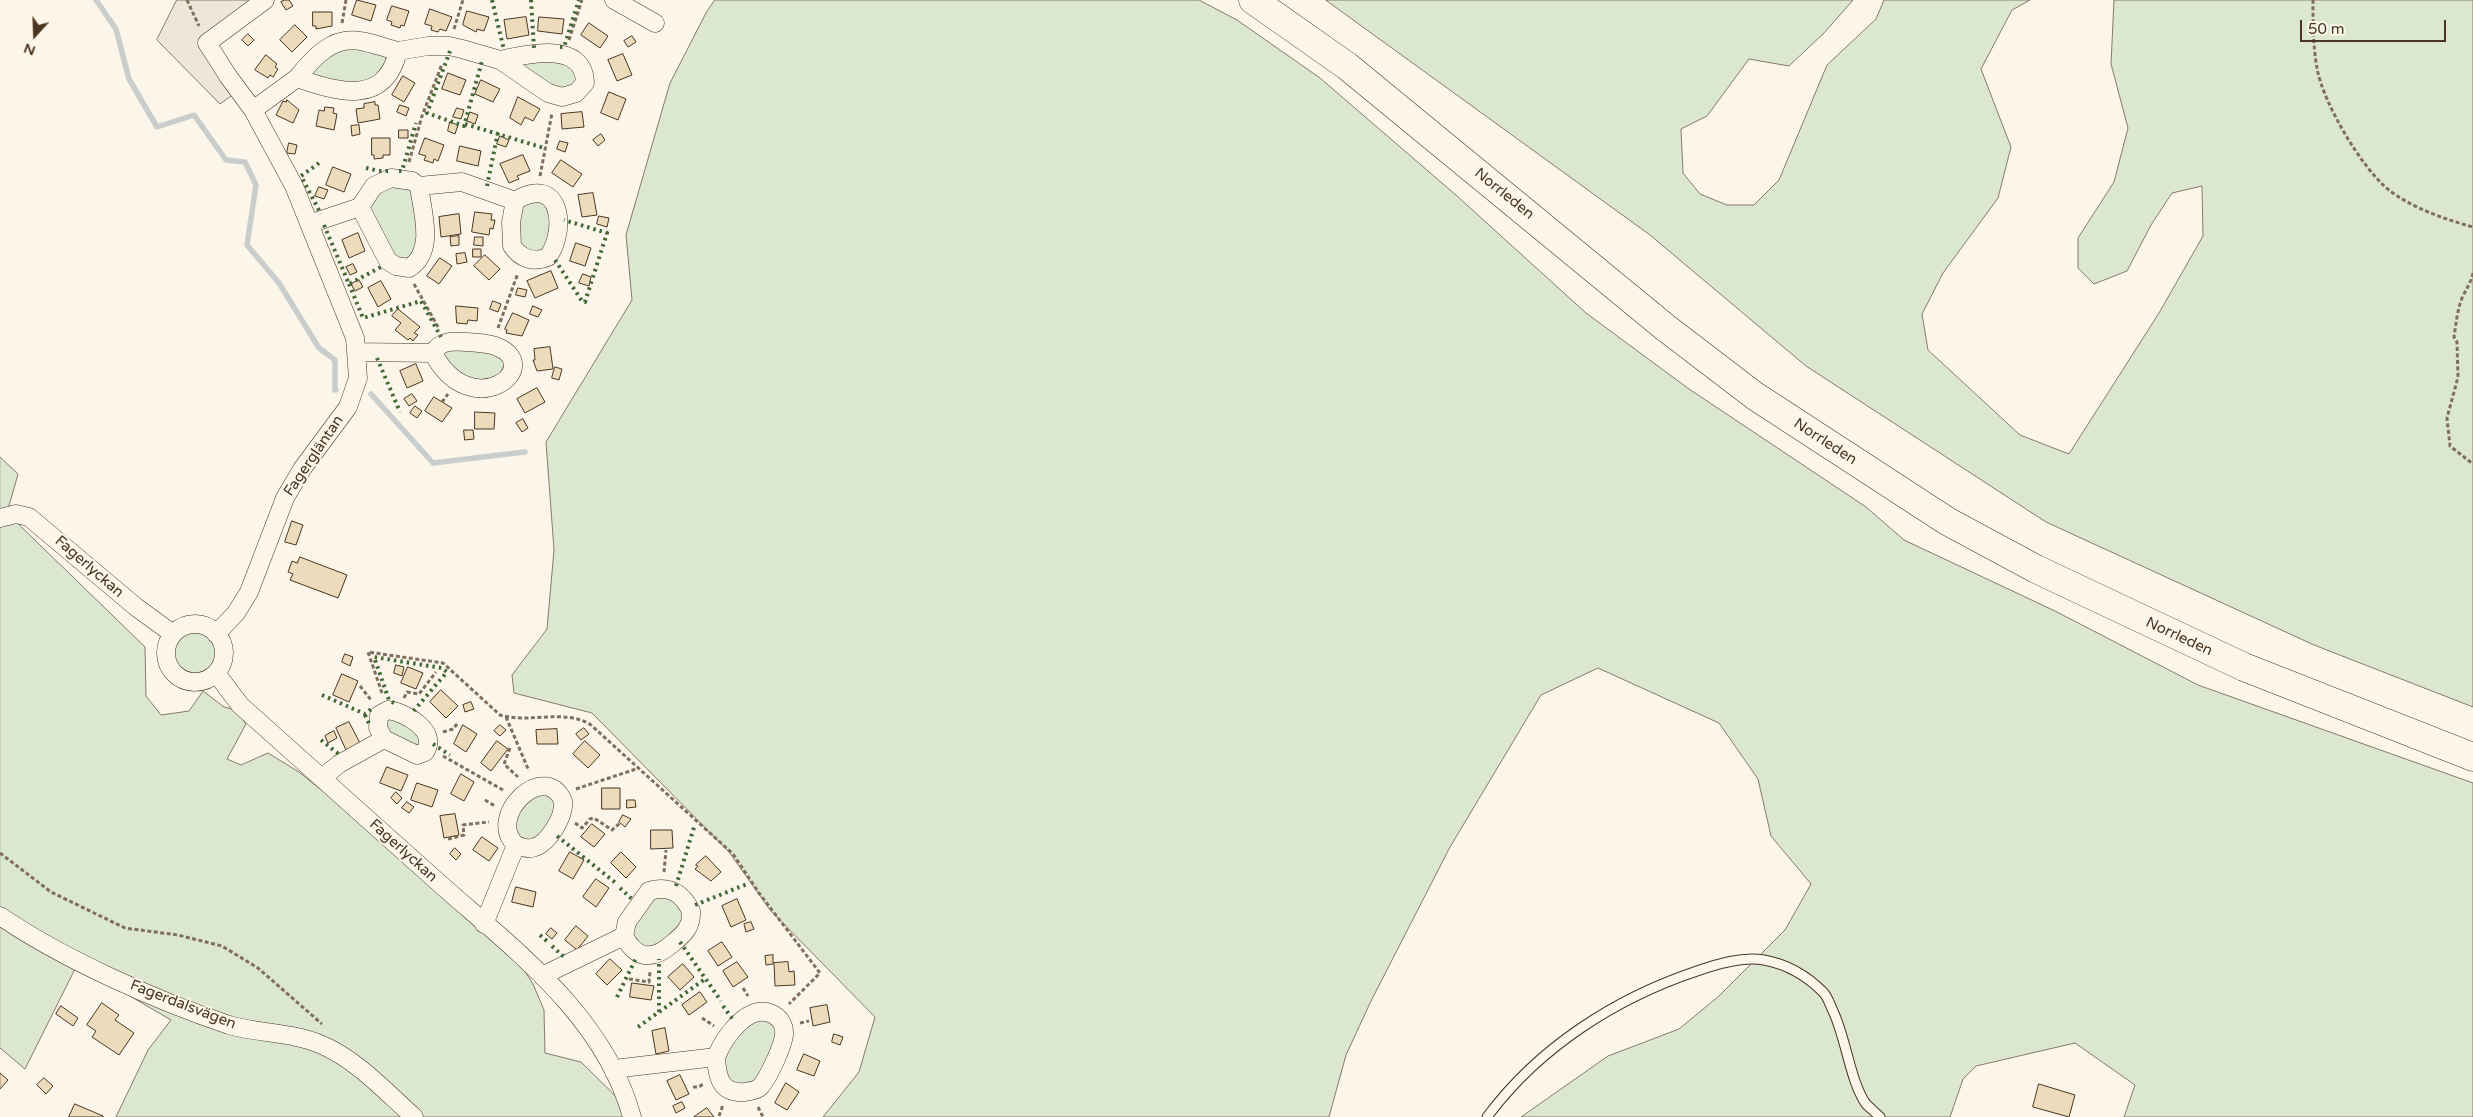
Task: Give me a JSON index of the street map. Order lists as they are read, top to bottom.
{
  "streets": {
    "highway": ["Norrleden"],
    "street": ["Fagergläntan", "Fagerlyckan", "Fagerdalsvägen"]
  },
  "crossings": [
    ["Fagergläntan", "Fagerlyckan"]
  ],
  "scale_bar": "50 m",
  "north": "bottom"
}
